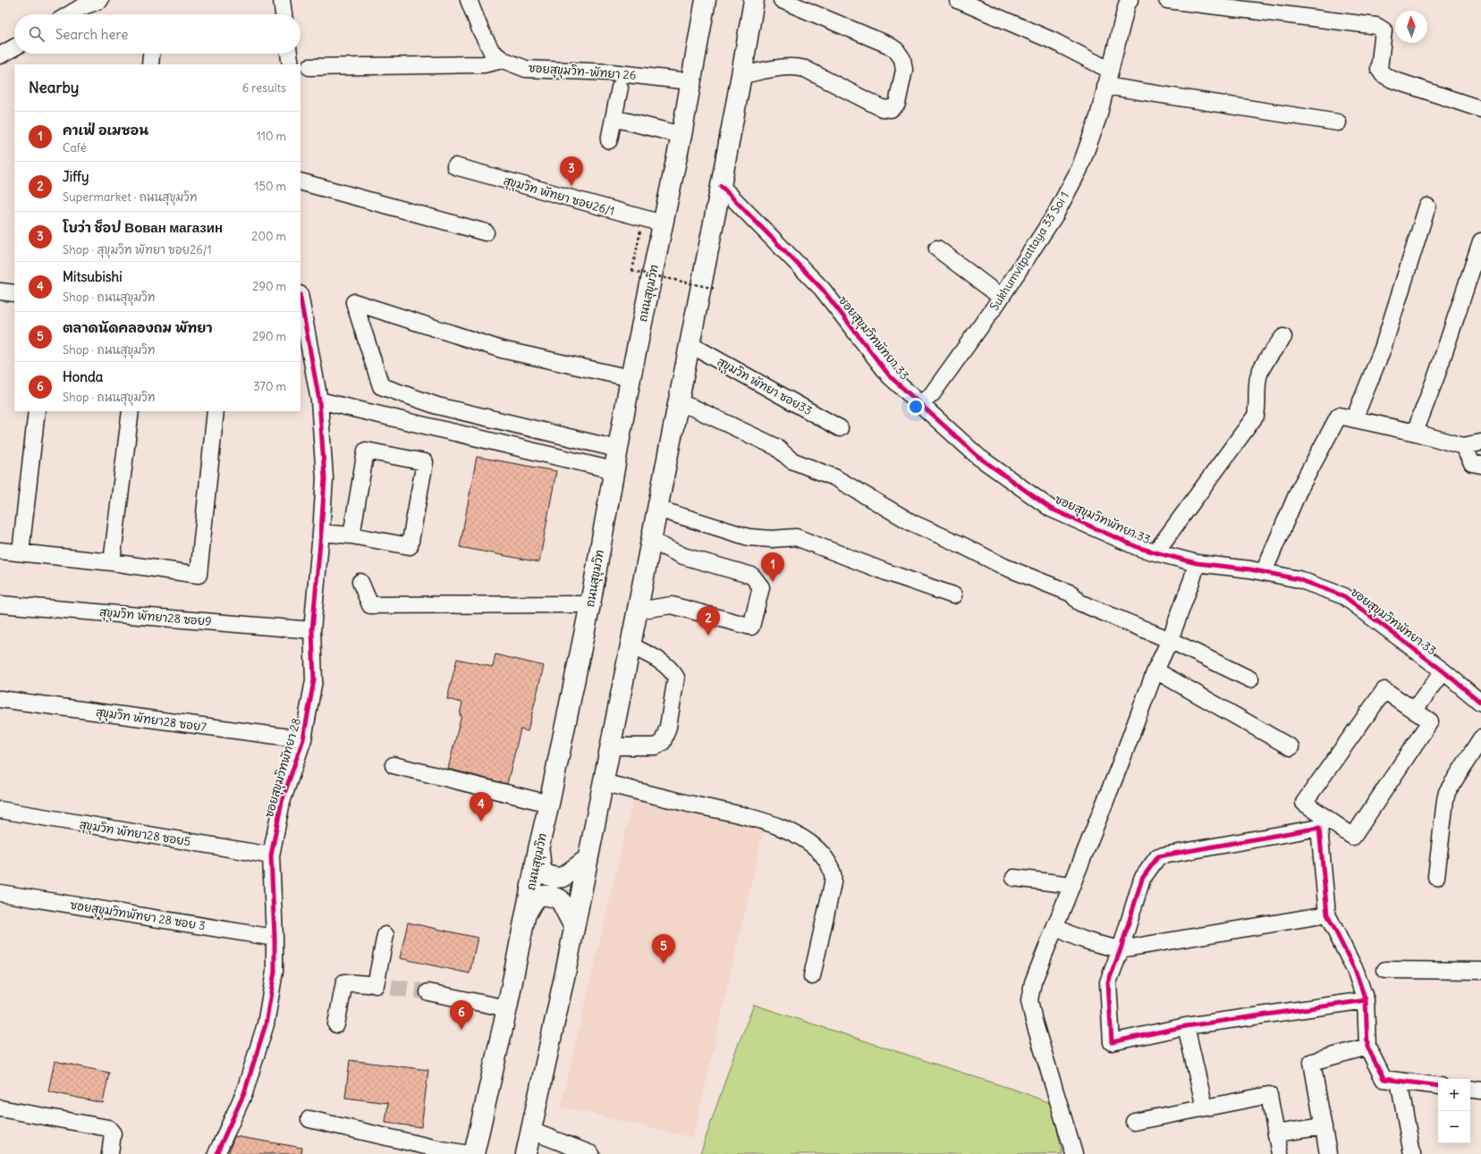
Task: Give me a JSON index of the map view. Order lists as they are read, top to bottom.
{
  "streets": {
    "highway": ["ถนนสุขุมวิท"],
    "street": [
      "ซอยสุขุมวิท-พัทยา 26",
      "สุขุมวิท พัทยา ซอย26/1",
      "Sukhumvitpattaya 33 Soi 1",
      "ซอยสุขุมวิทพัทยา 33",
      "สุขุมวิท พัทยา ซอย33",
      "สุขุมวิท พัทยา28 ซอย9",
      "สุขุมวิท พัทยา28 ซอย7",
      "ซอยสุขุมวิทพัทยา 28",
      "สุขุมวิท พัทยา28 ซอย5",
      "ซอยสุขุมวิทพัทยา 28 ซอย 3"
    ]
  },
  "crossings": [
    ["ซอยสุขุมวิท-พัทยา 26", "ถนนสุขุมวิท"],
    ["สุขุมวิท พัทยา ซอย26/1", "ถนนสุขุมวิท"],
    ["Sukhumvitpattaya 33 Soi 1", "ซอยสุขุมวิทพัทยา 33"],
    ["สุขุมวิท พัทยา28 ซอย9", "ซอยสุขุมวิทพัทยา 28"],
    ["สุขุมวิท พัทยา28 ซอย7", "ซอยสุขุมวิทพัทยา 28"],
    ["ซอยสุขุมวิทพัทยา 28", "สุขุมวิท พัทยา28 ซอย5"],
    ["ซอยสุขุมวิทพัทยา 28", "ซอยสุขุมวิทพัทยา 28 ซอย 3"]
  ],
  "north": "top",
  "page": {
    "search": "Search here",
    "heading": ["Nearby", "6 results"],
    "list": [
      {
        "mark": "1",
        "name": "คาเฟ่ อเมซอน",
        "note": "Café",
        "value": "110 m"
      },
      {
        "mark": "2",
        "name": "Jiffy",
        "note": "Supermarket · ถนนสุขุมวิท",
        "value": "150 m"
      },
      {
        "mark": "3",
        "name": "โบว่า ช็อป Вован магазин",
        "note": "Shop · สุขุมวิท พัทยา ซอย26/1",
        "value": "200 m"
      },
      {
        "mark": "4",
        "name": "Mitsubishi",
        "note": "Shop · ถนนสุขุมวิท",
        "value": "290 m"
      },
      {
        "mark": "5",
        "name": "ตลาดนัดคลองถม พัทยา",
        "note": "Shop · ถนนสุขุมวิท",
        "value": "290 m"
      },
      {
        "mark": "6",
        "name": "Honda",
        "note": "Shop · ถนนสุขุมวิท",
        "value": "370 m"
      }
    ],
    "pins": [
      "3",
      "1",
      "2",
      "4",
      "5",
      "6"
    ],
    "map_buttons": ["+", "−"]
  }
}
